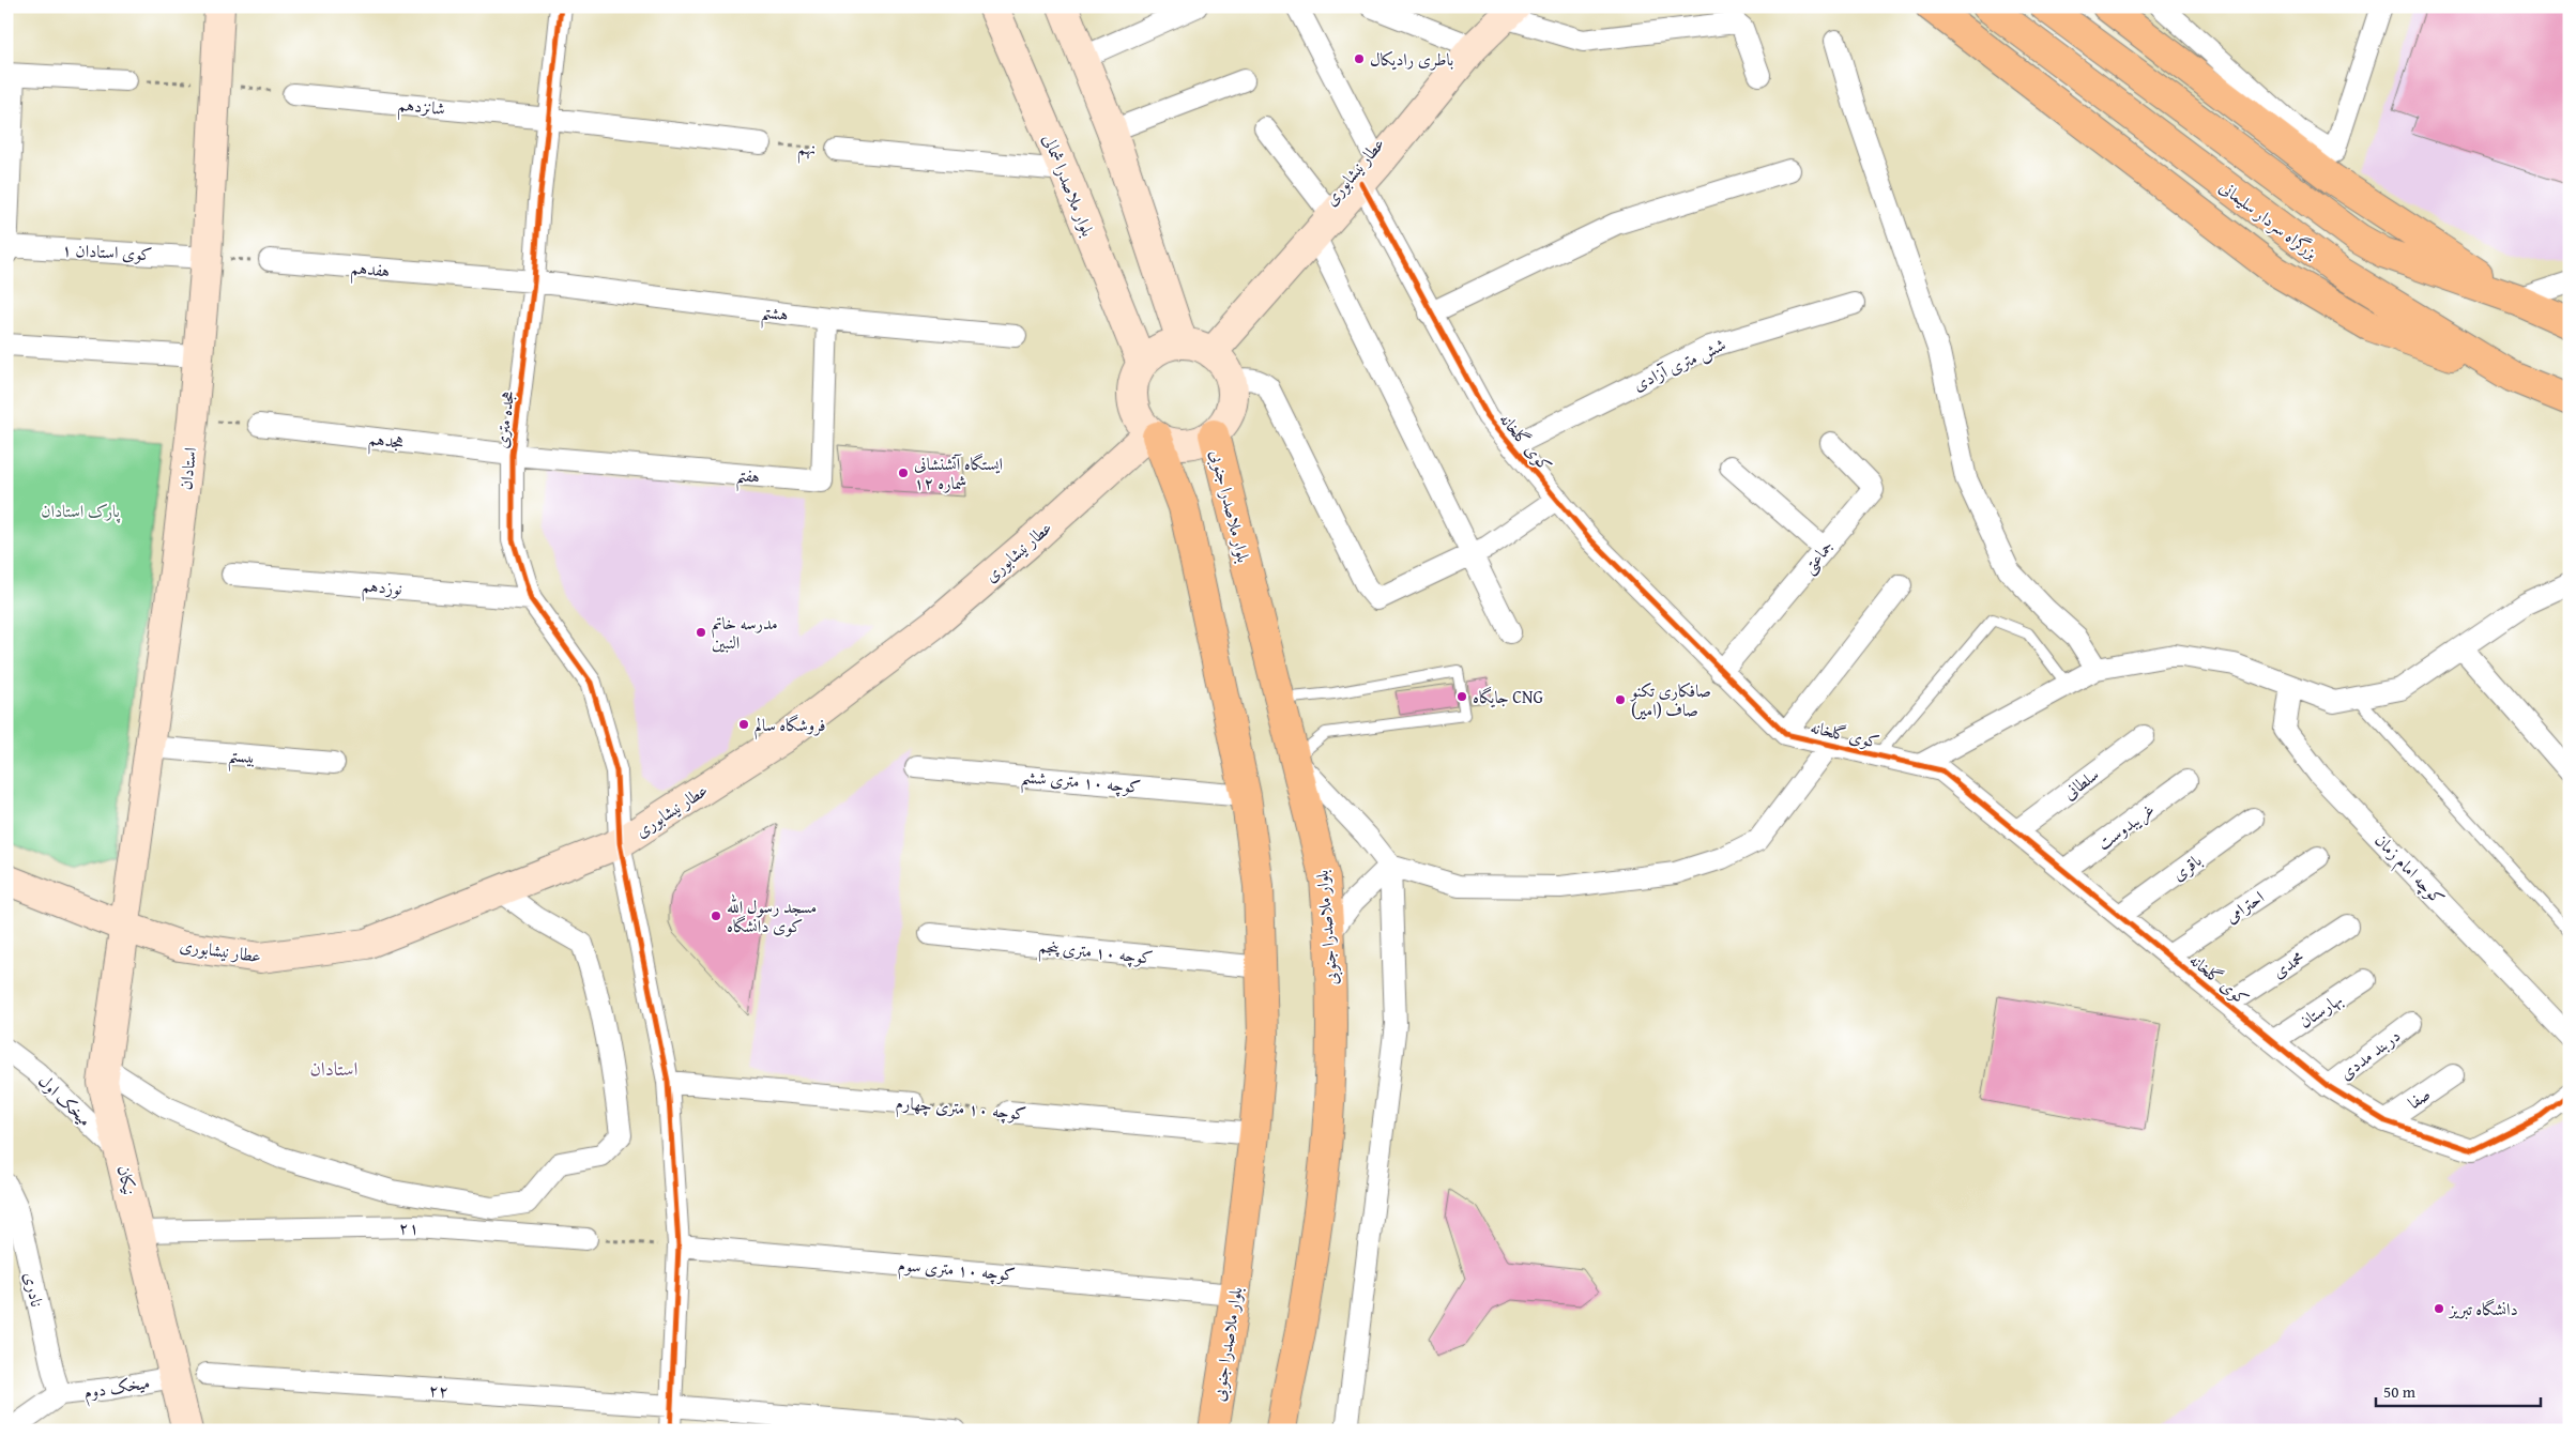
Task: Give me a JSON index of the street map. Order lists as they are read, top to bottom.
{
  "streets": {
    "main road": [
      "عطار نیشابوری",
      "بلوار ملاصدرا شمالی",
      "بزرگراه سردار سلیمانی",
      "استادان",
      "بلوار ملاصدرا جنوبی",
      "نیکان"
    ],
    "street": [
      "شانزدهم",
      "نهم",
      "کوی استادان ۱",
      "هفدهم",
      "هشتم",
      "شش متری آزادی",
      "هجده متری",
      "هجدهم",
      "کوی گلخانه",
      "هفتم",
      "جماعتی",
      "نوزدهم",
      "بیستم",
      "کوچه ۱۰ متری ششم",
      "سلطانی",
      "غریبدوست",
      "باقری",
      "کوچه امام زمان",
      "احترامی",
      "کوچه ۱۰ متری پنجم",
      "محمدی",
      "بهارستان",
      "دربند مددی",
      "صفا",
      "میخک اول",
      "کوچه ۱۰ متری چهارم",
      "۲۱",
      "کوچه ۱۰ متری سوم",
      "نادری",
      "میخک دوم",
      "۲۲"
    ]
  },
  "crossings": [
    ["شانزدهم", "هجده متری"],
    ["نهم", "بلوار ملاصدرا شمالی"],
    ["عطار نیشابوری", "بلوار ملاصدرا شمالی"],
    ["عطار نیشابوری", "هجده متری"],
    ["عطار نیشابوری", "کوی گلخانه"],
    ["عطار نیشابوری", "استادان"],
    ["عطار نیشابوری", "بلوار ملاصدرا جنوبی"],
    ["عطار نیشابوری", "نیکان"],
    ["بلوار ملاصدرا شمالی", "بلوار ملاصدرا جنوبی"],
    ["کوی استادان ۱", "استادان"],
    ["هفدهم", "هشتم"],
    ["هفدهم", "هجده متری"],
    ["هشتم", "هجده متری"],
    ["هشتم", "هفتم"],
    ["شش متری آزادی", "کوی گلخانه"],
    ["هجده متری", "هجدهم"],
    ["هجده متری", "هفتم"],
    ["هجده متری", "نوزدهم"],
    ["هجده متری", "کوچه ۱۰ متری چهارم"],
    ["هجده متری", "کوچه ۱۰ متری سوم"],
    ["هجده متری", "۲۲"],
    ["هجدهم", "هفتم"],
    ["کوی گلخانه", "جماعتی"],
    ["کوی گلخانه", "سلطانی"],
    ["کوی گلخانه", "غریبدوست"],
    ["کوی گلخانه", "باقری"],
    ["کوی گلخانه", "احترامی"],
    ["کوی گلخانه", "محمدی"],
    ["کوی گلخانه", "بهارستان"],
    ["کوی گلخانه", "دربند مددی"],
    ["کوی گلخانه", "صفا"],
    ["استادان", "بیستم"],
    ["استادان", "نیکان"],
    ["بلوار ملاصدرا جنوبی", "کوچه ۱۰ متری ششم"],
    ["بلوار ملاصدرا جنوبی", "کوچه ۱۰ متری پنجم"],
    ["بلوار ملاصدرا جنوبی", "کوچه ۱۰ متری چهارم"],
    ["بلوار ملاصدرا جنوبی", "کوچه ۱۰ متری سوم"],
    ["میخک اول", "نیکان"],
    ["نیکان", "۲۱"],
    ["نیکان", "میخک دوم"],
    ["نادری", "میخک دوم"]
  ],
  "districts": ["استادان"],
  "parks": ["پارک استادان"],
  "places": [
    "باطری رادیکال",
    "ایستگاه آتشنشانی شماره ۱۲",
    "مدرسه خاتم النبین",
    "جایگاه CNG",
    "صافکاری تکنو صاف (امیر)",
    "فروشگاه سالم",
    "مسجد رسول الله کوی دانشگاه",
    "دانشگاه تبریز"
  ],
  "scale_bar": "50 m"
}
